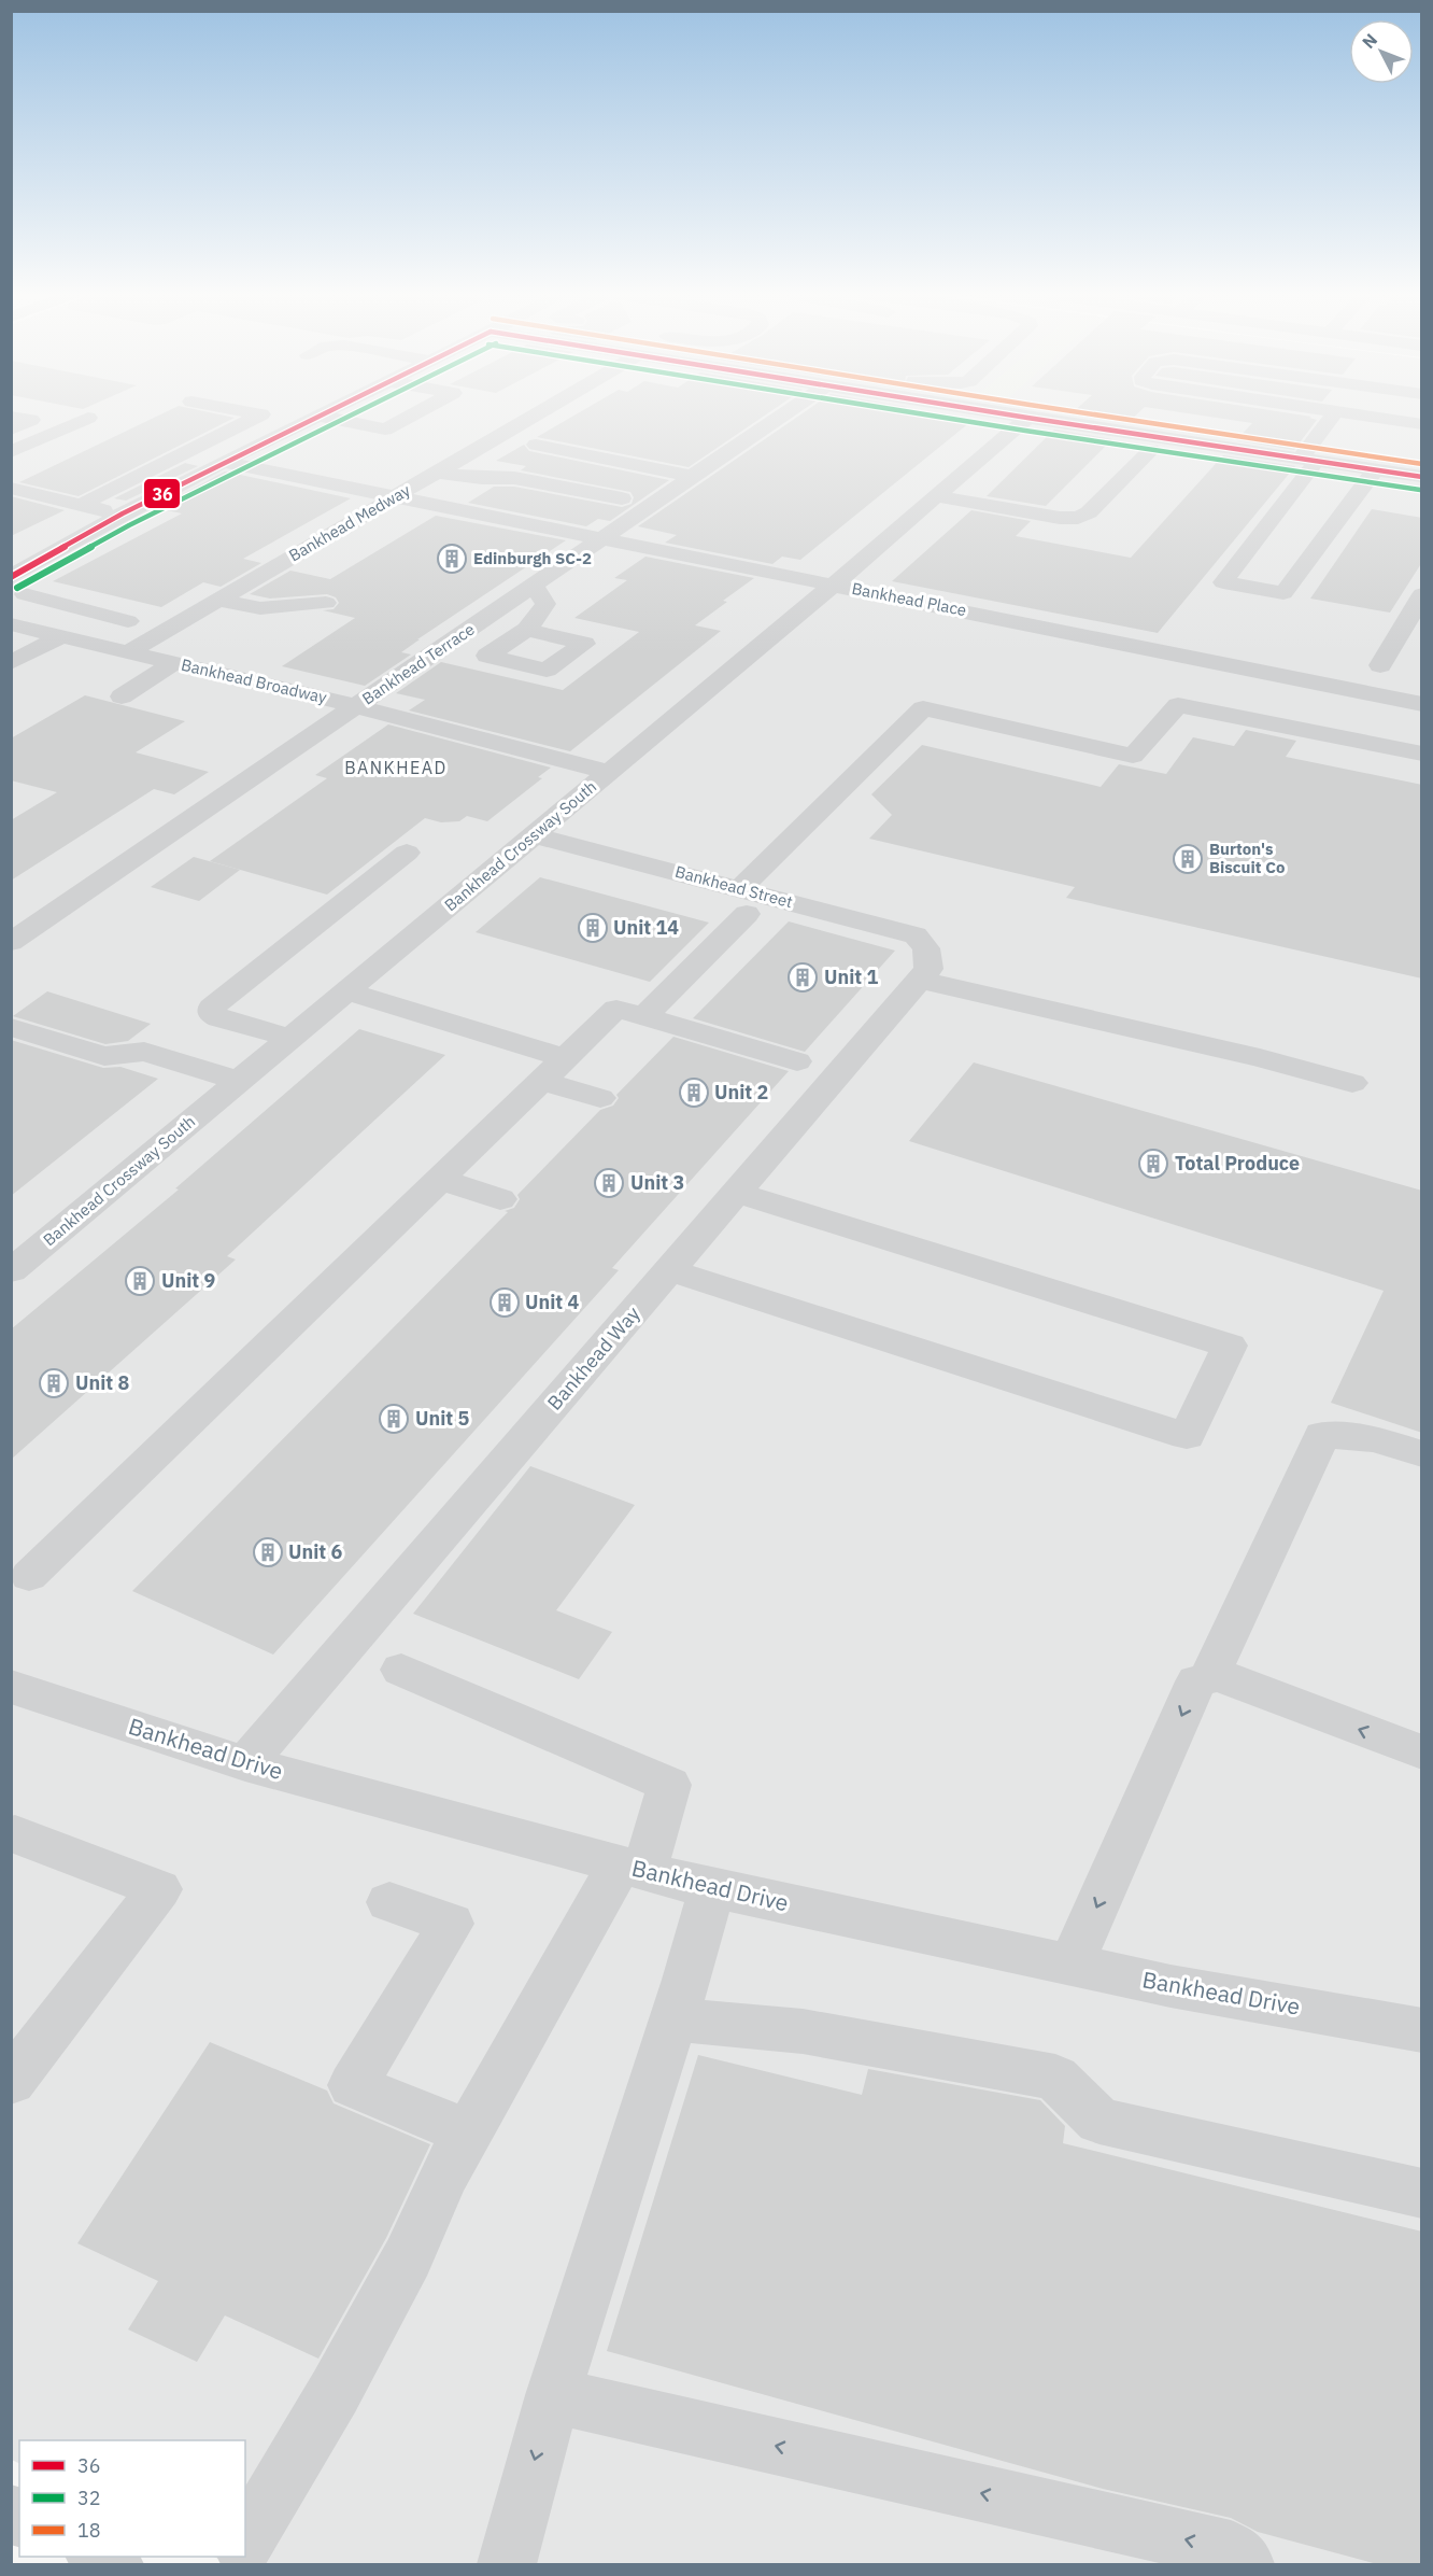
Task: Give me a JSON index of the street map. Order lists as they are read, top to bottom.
{
  "streets": {
    "street": [
      "Bankhead Medway",
      "Bankhead Place",
      "Bankhead Terrace",
      "Bankhead Broadway",
      "Bankhead Crossway South",
      "Bankhead Street",
      "Bankhead Way",
      "Bankhead Drive"
    ]
  },
  "crossings": [
    ["Bankhead Medway", "Bankhead Place"],
    ["Bankhead Medway", "Bankhead Broadway"],
    ["Bankhead Place", "Bankhead Terrace"],
    ["Bankhead Place", "Bankhead Crossway South"],
    ["Bankhead Terrace", "Bankhead Broadway"],
    ["Bankhead Broadway", "Bankhead Crossway South"],
    ["Bankhead Crossway South", "Bankhead Street"],
    ["Bankhead Street", "Bankhead Way"],
    ["Bankhead Way", "Bankhead Drive"]
  ],
  "districts": ["BANKHEAD"],
  "places": {
    "building": [
      "Edinburgh SC-2",
      "Burton's Biscuit Co",
      "Unit 14",
      "Unit 1",
      "Unit 2",
      "Total Produce",
      "Unit 3",
      "Unit 9",
      "Unit 4",
      "Unit 8",
      "Unit 5",
      "Unit 6"
    ]
  },
  "lines": ["transit line 36", "transit line 32", "transit line 18"],
  "legend": ["36", "32", "18"],
  "north": "top left"
}
